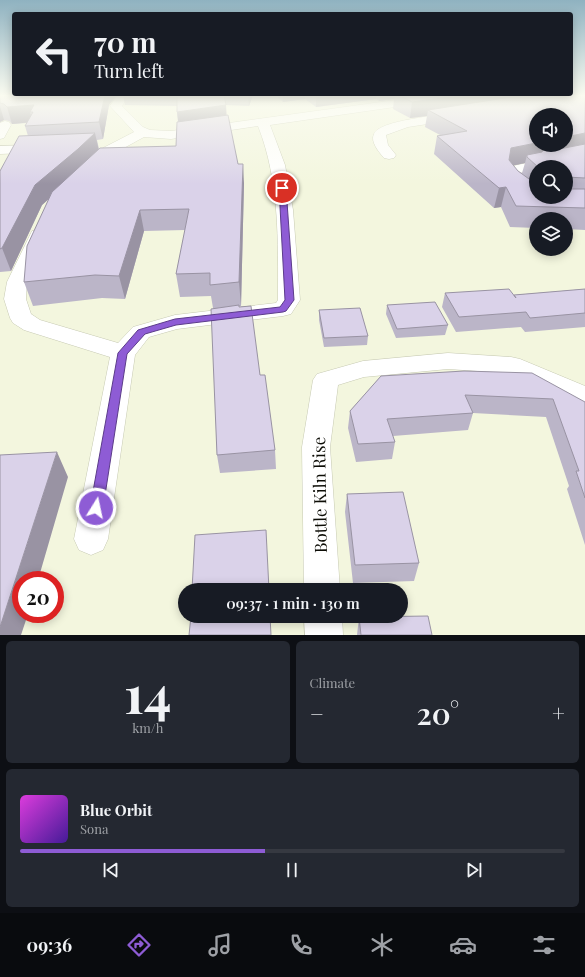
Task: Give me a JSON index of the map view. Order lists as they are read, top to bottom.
{
  "streets": {
    "street": ["Bottle Kiln Rise"]
  },
  "page": {
    "turn": ["70 m", "Turn left"],
    "limit": "20",
    "trip": "09:37 · 1 min · 130 m",
    "tile": [
      ["14", "km/h"],
      "Climate"
    ],
    "heat": ["−", "20°", "+"],
    "song": ["Blue Orbit", "Sona"],
    "tabs": "09:36"
  }
}
